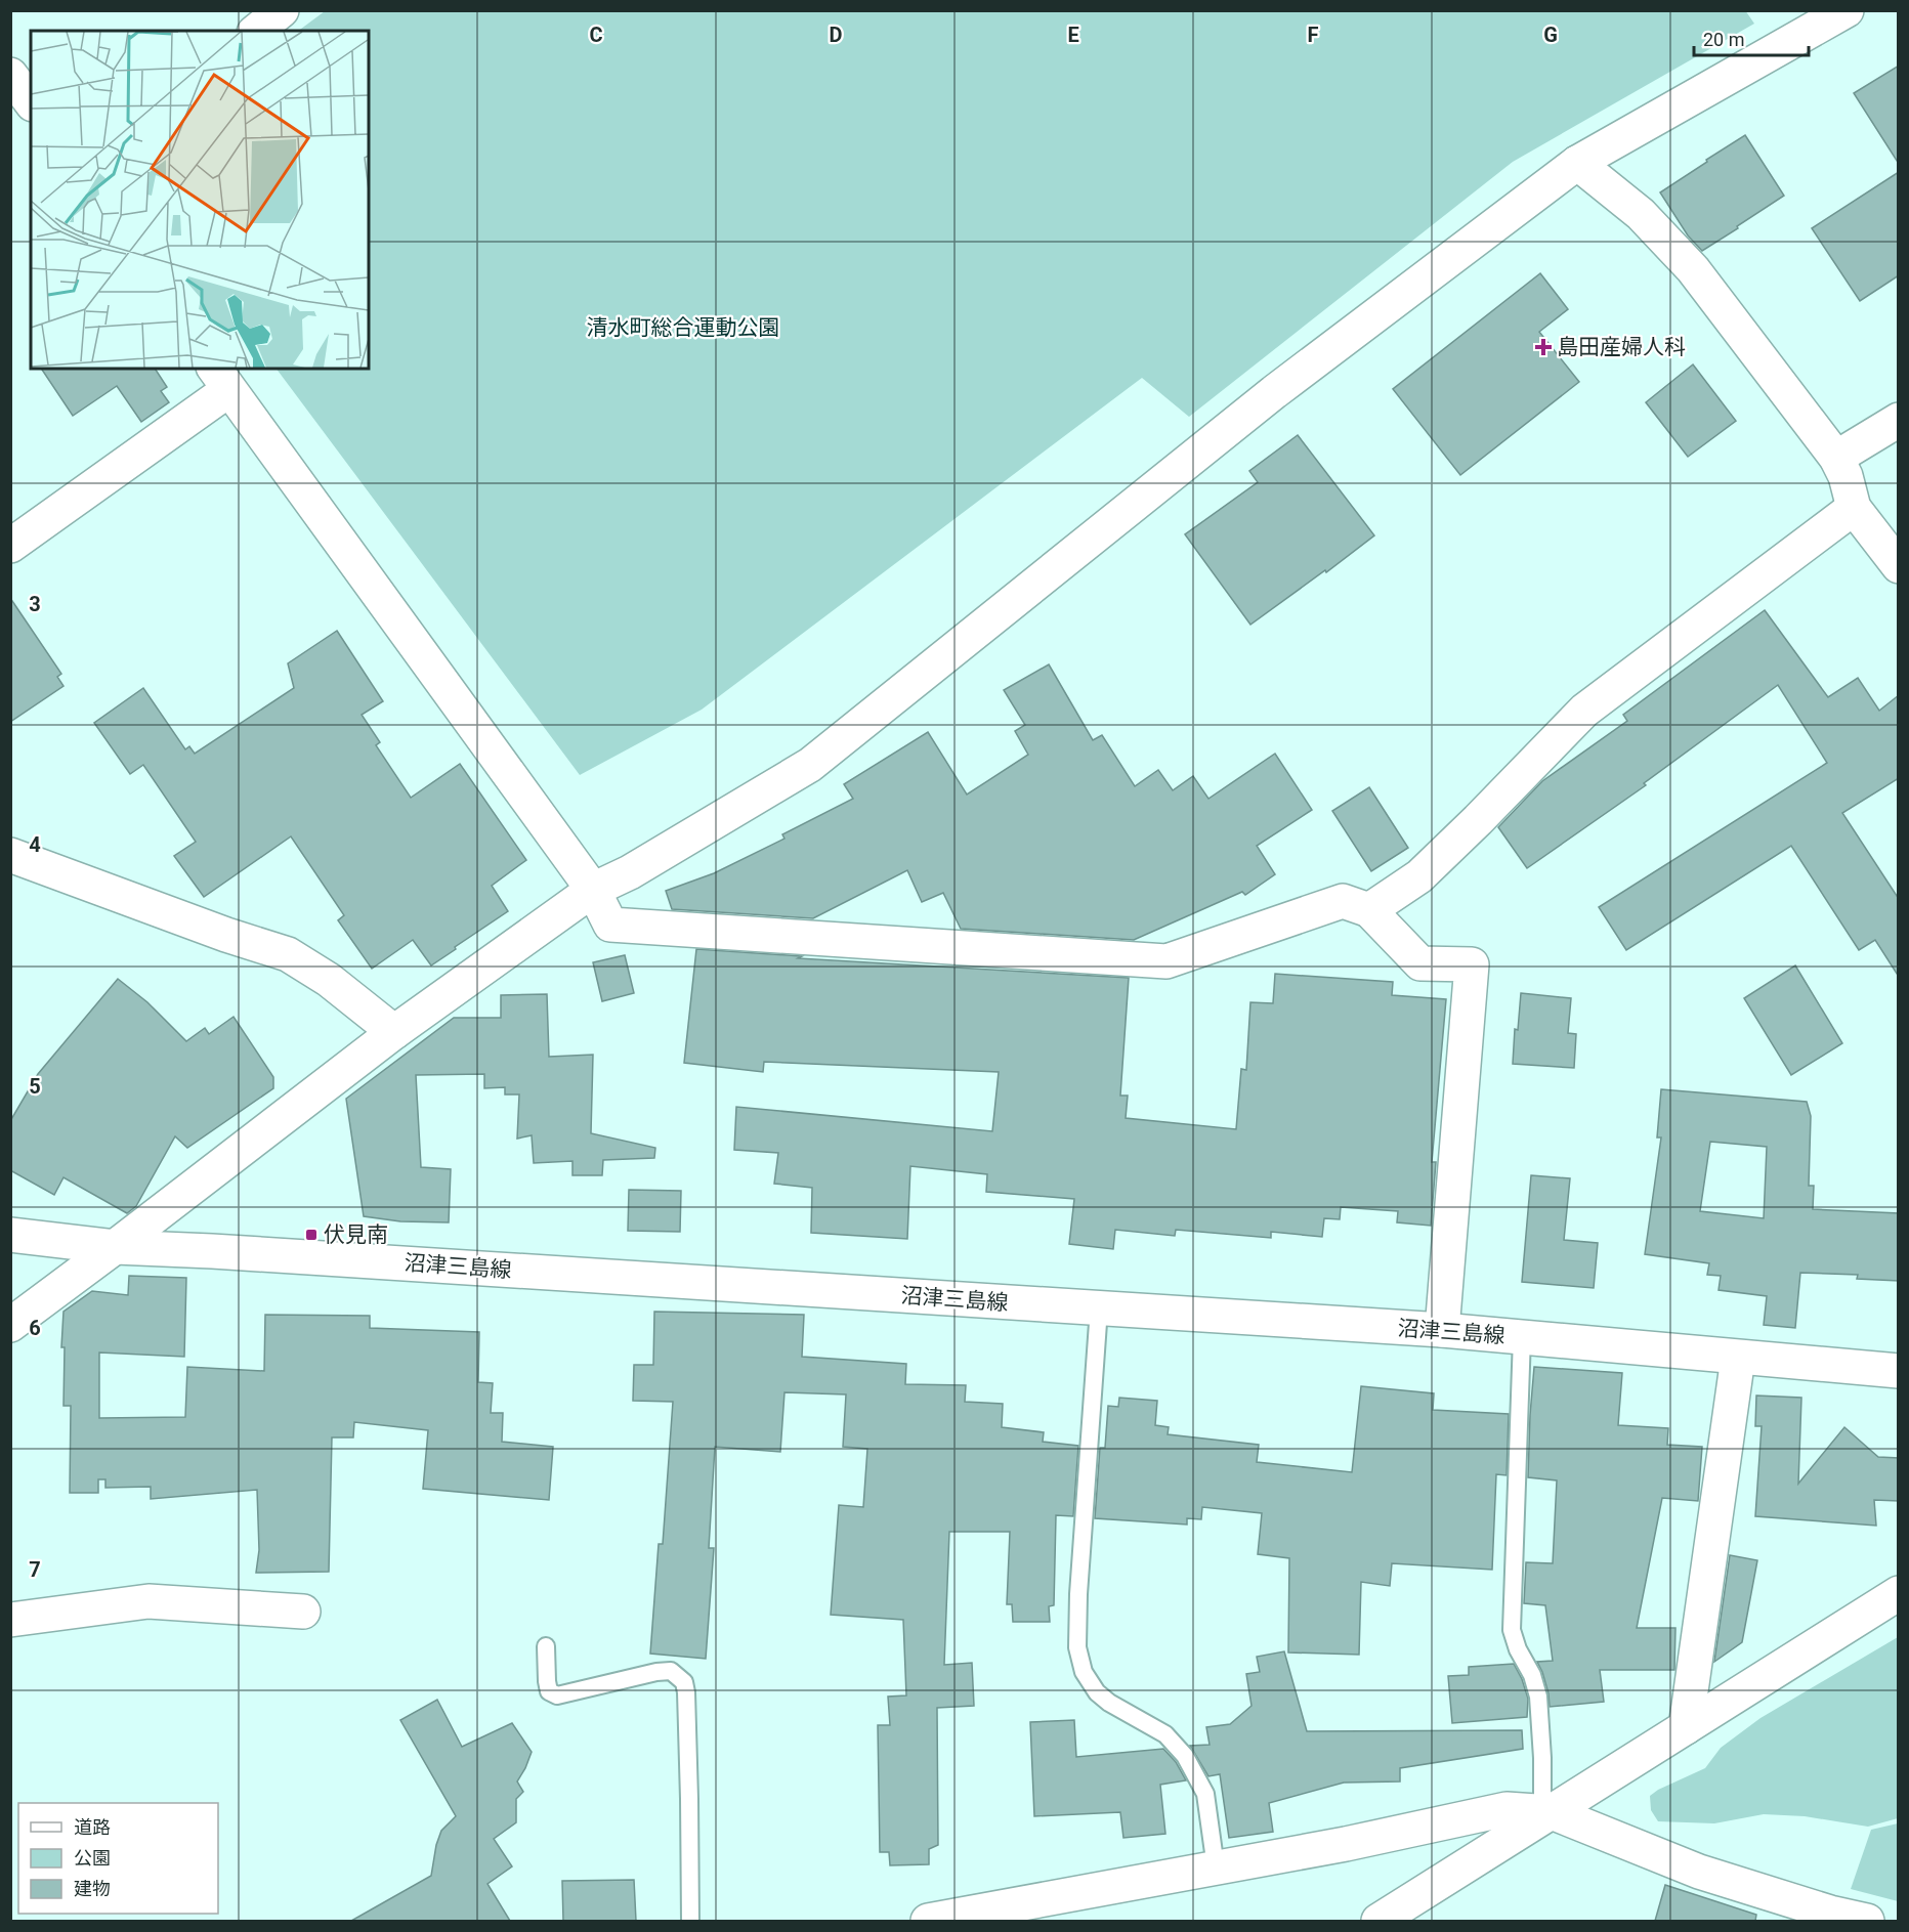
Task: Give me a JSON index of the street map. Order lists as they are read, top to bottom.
{
  "streets": {
    "street": ["沼津三島線"]
  },
  "parks": ["清水町総合運動公園"],
  "places": {
    "health": ["島田産婦人科"],
    "transit": ["伏見南"]
  },
  "legend": ["道路", "公園", "建物"],
  "scale_bar": "20 m",
  "grid": {
    "columns": [
      "C",
      "D",
      "E",
      "F",
      "G"
    ],
    "rows": [
      "3",
      "4",
      "5",
      "6",
      "7"
    ]
  }
}
